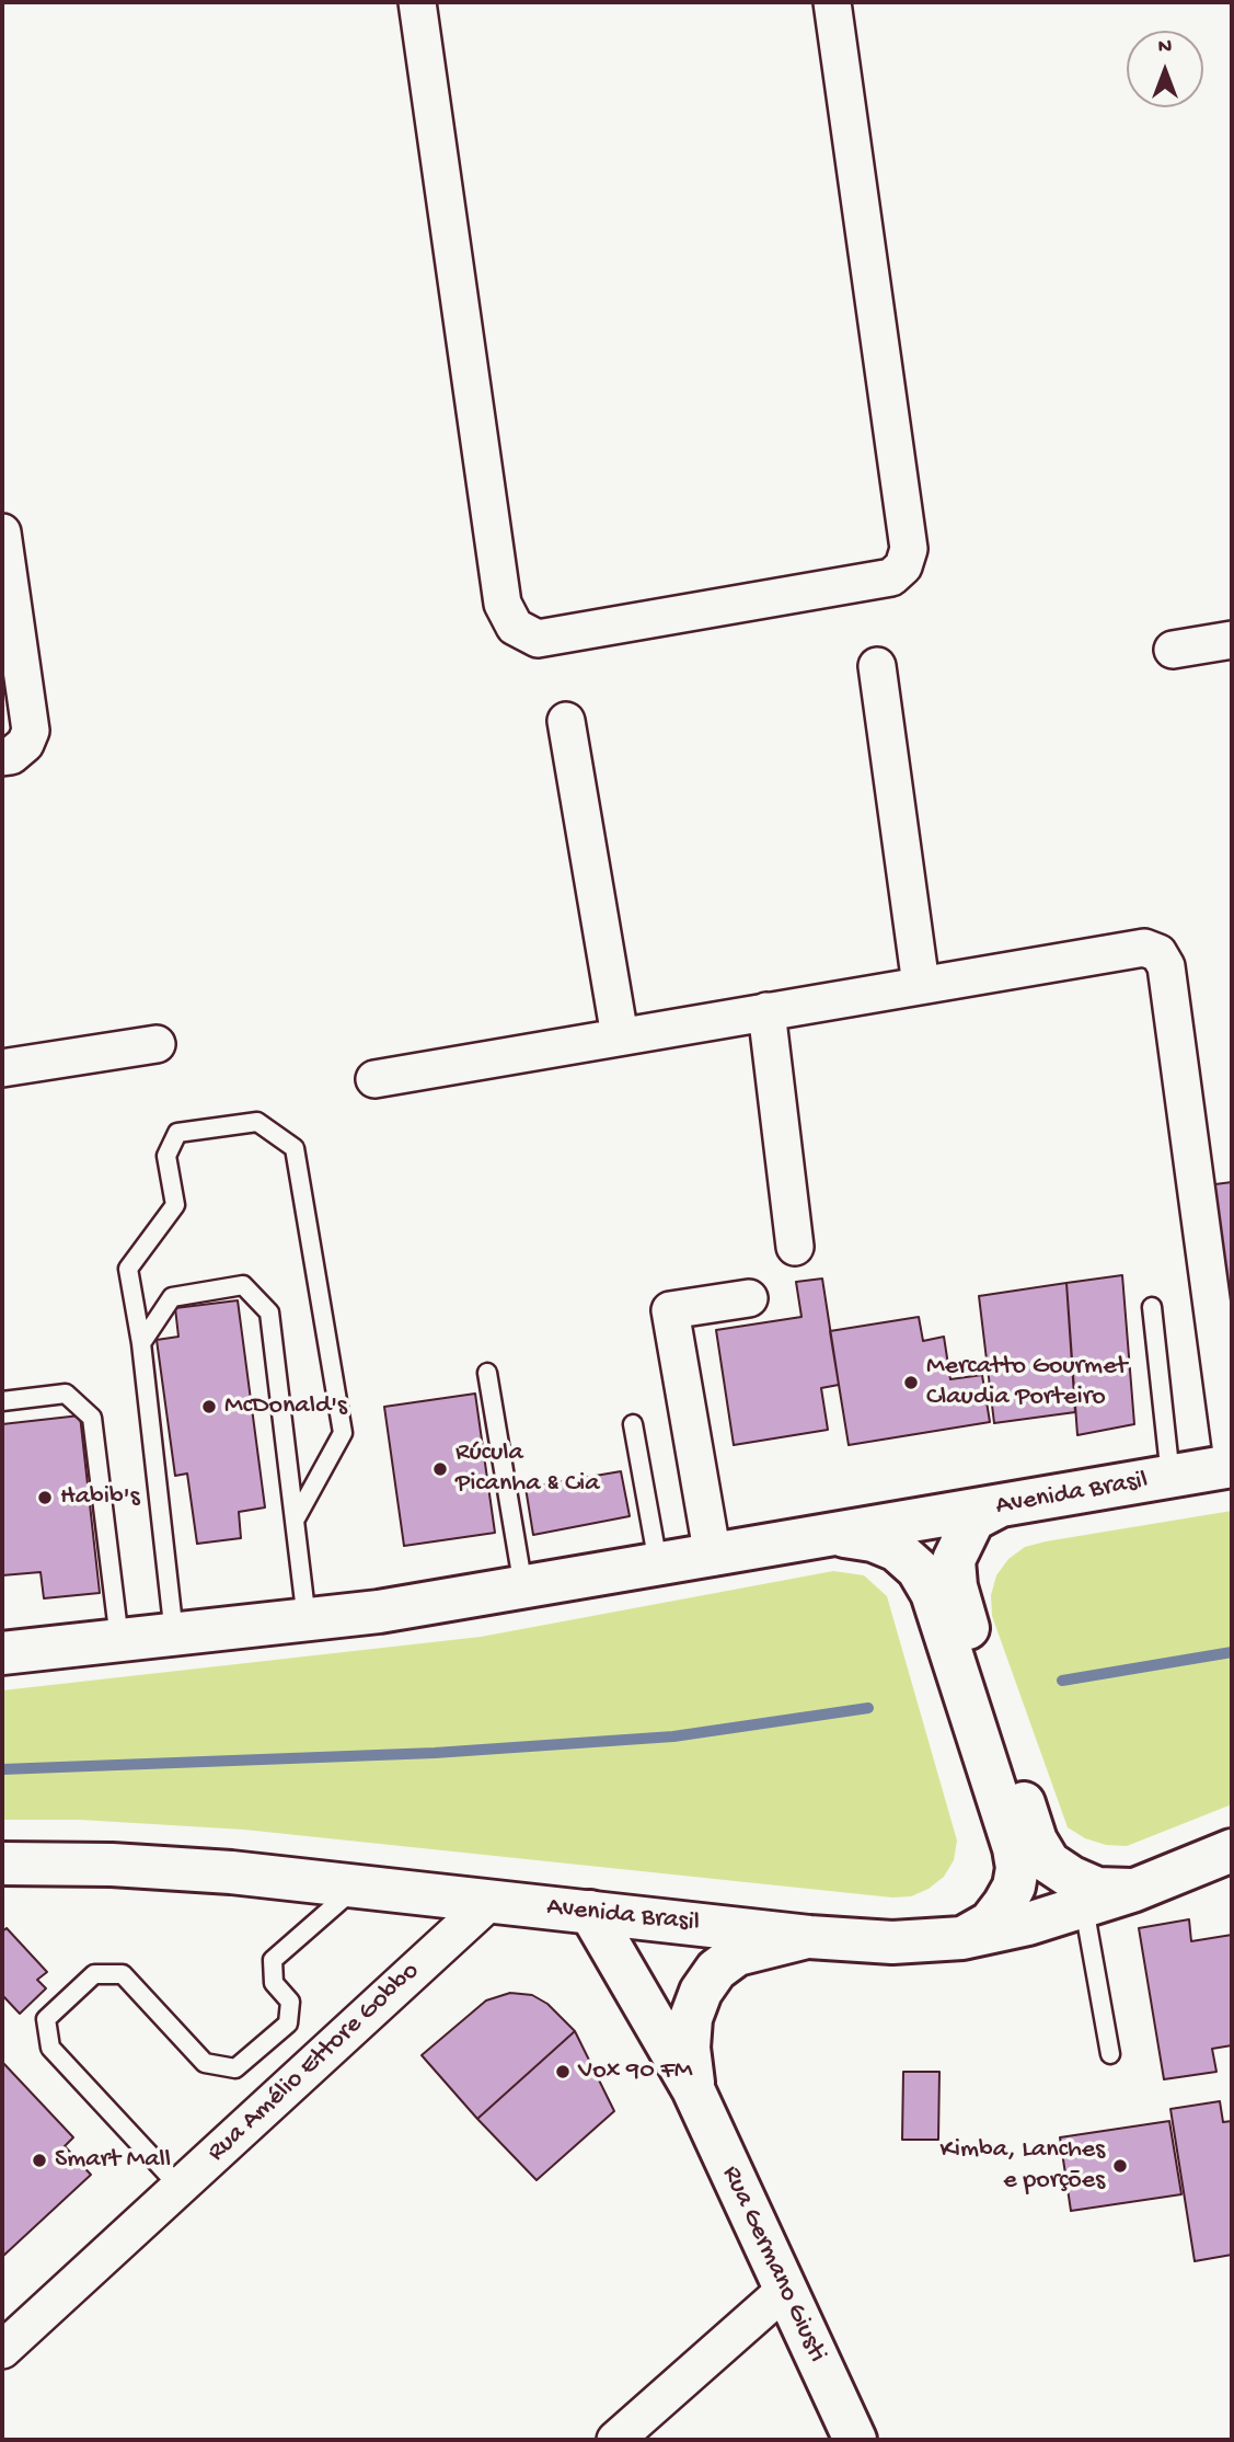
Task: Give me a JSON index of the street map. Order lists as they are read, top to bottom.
{
  "streets": {
    "main road": ["Avenida Brasil", "Rua Germano Giusti"],
    "street": ["Rua Amélio Ettore Gobbo"]
  },
  "crossings": [
    ["Avenida Brasil", "Rua Amélio Ettore Gobbo"],
    ["Avenida Brasil", "Rua Germano Giusti"]
  ],
  "places": [
    "Mercatto Gourmet Claudia Porteiro",
    "McDonald's",
    "Rúcula Picanha & Cia",
    "Habib's",
    "Vox 90 FM",
    "Smart Mall",
    "Kimba, Lanches e porções"
  ],
  "north": "top"
}
